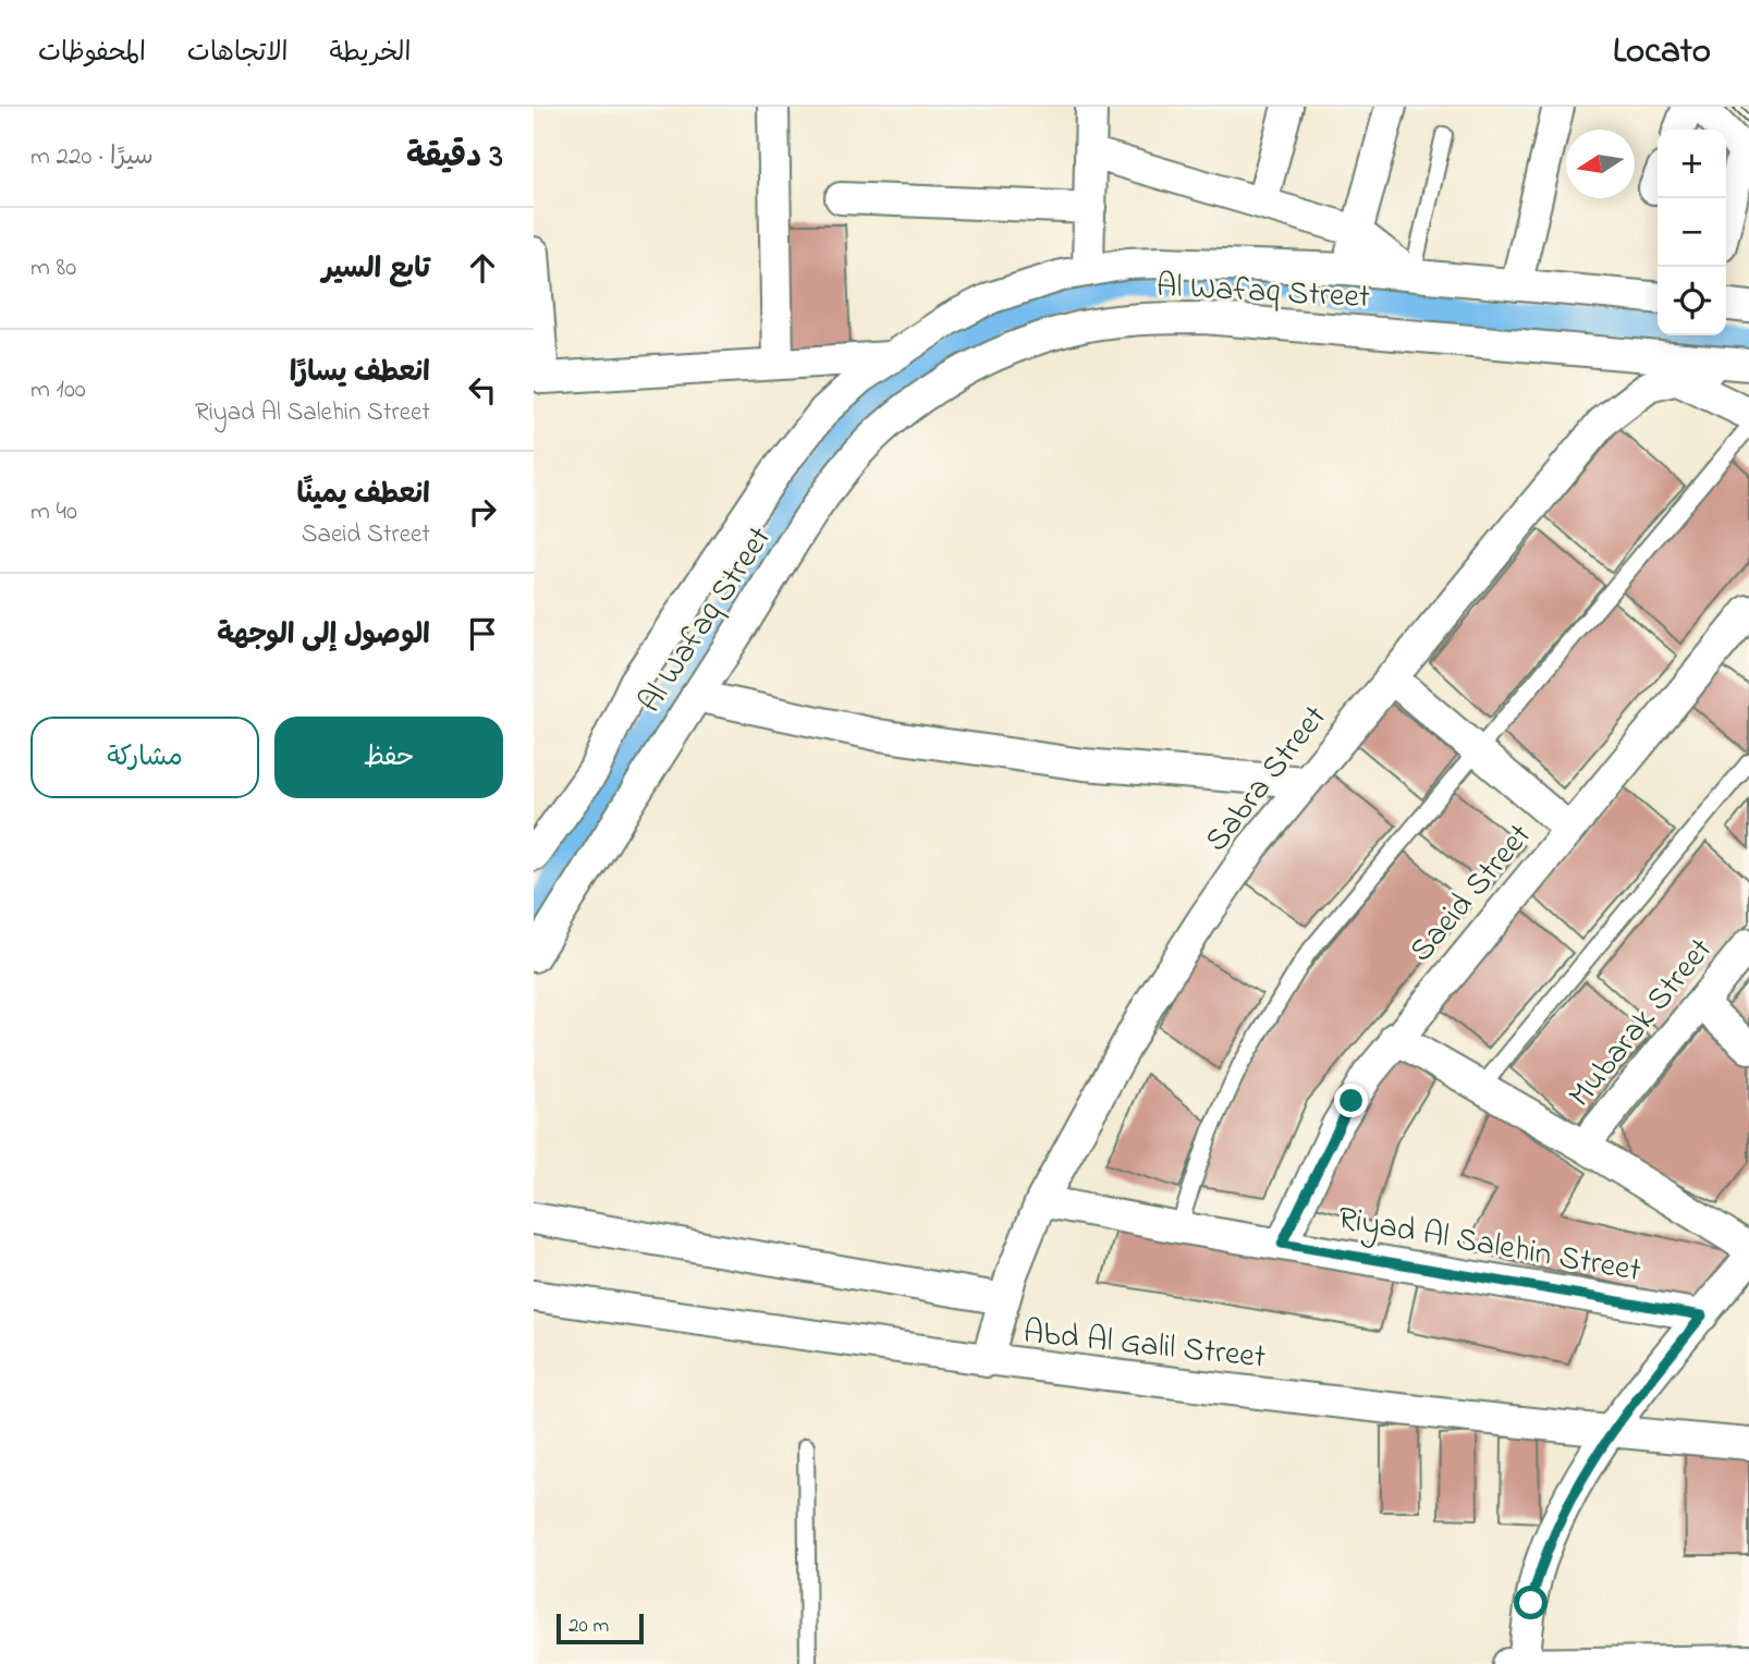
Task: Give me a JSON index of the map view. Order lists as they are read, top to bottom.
{
  "streets": {
    "street": [
      "Al Wafaq Street",
      "Sabra Street",
      "Saeid Street",
      "Mubarak Street",
      "Riyad Al Salehin Street",
      "Abd Al Galil Street"
    ]
  },
  "crossings": [
    ["Al Wafaq Street", "Sabra Street"],
    ["Sabra Street", "Riyad Al Salehin Street"],
    ["Sabra Street", "Abd Al Galil Street"],
    ["Saeid Street", "Riyad Al Salehin Street"]
  ],
  "scale_bar": "20 m",
  "north": "left",
  "page": {
    "header": "Locato",
    "nav": ["الخريطة", "الاتجاهات", "المحفوظات"],
    "heading": ["3 دقيقة", "سيرًا · 220 m"],
    "map_buttons": ["+", "−"],
    "list": [
      ["تابع السير", "80 m"],
      ["انعطف يسارًا", "Riyad Al Salehin Street", "100 m"],
      ["انعطف يمينًا", "Saeid Street", "40 m"],
      "الوصول إلى الوجهة"
    ],
    "buttons": ["حفظ", "مشاركة"],
    "scale": "20 m"
  }
}
